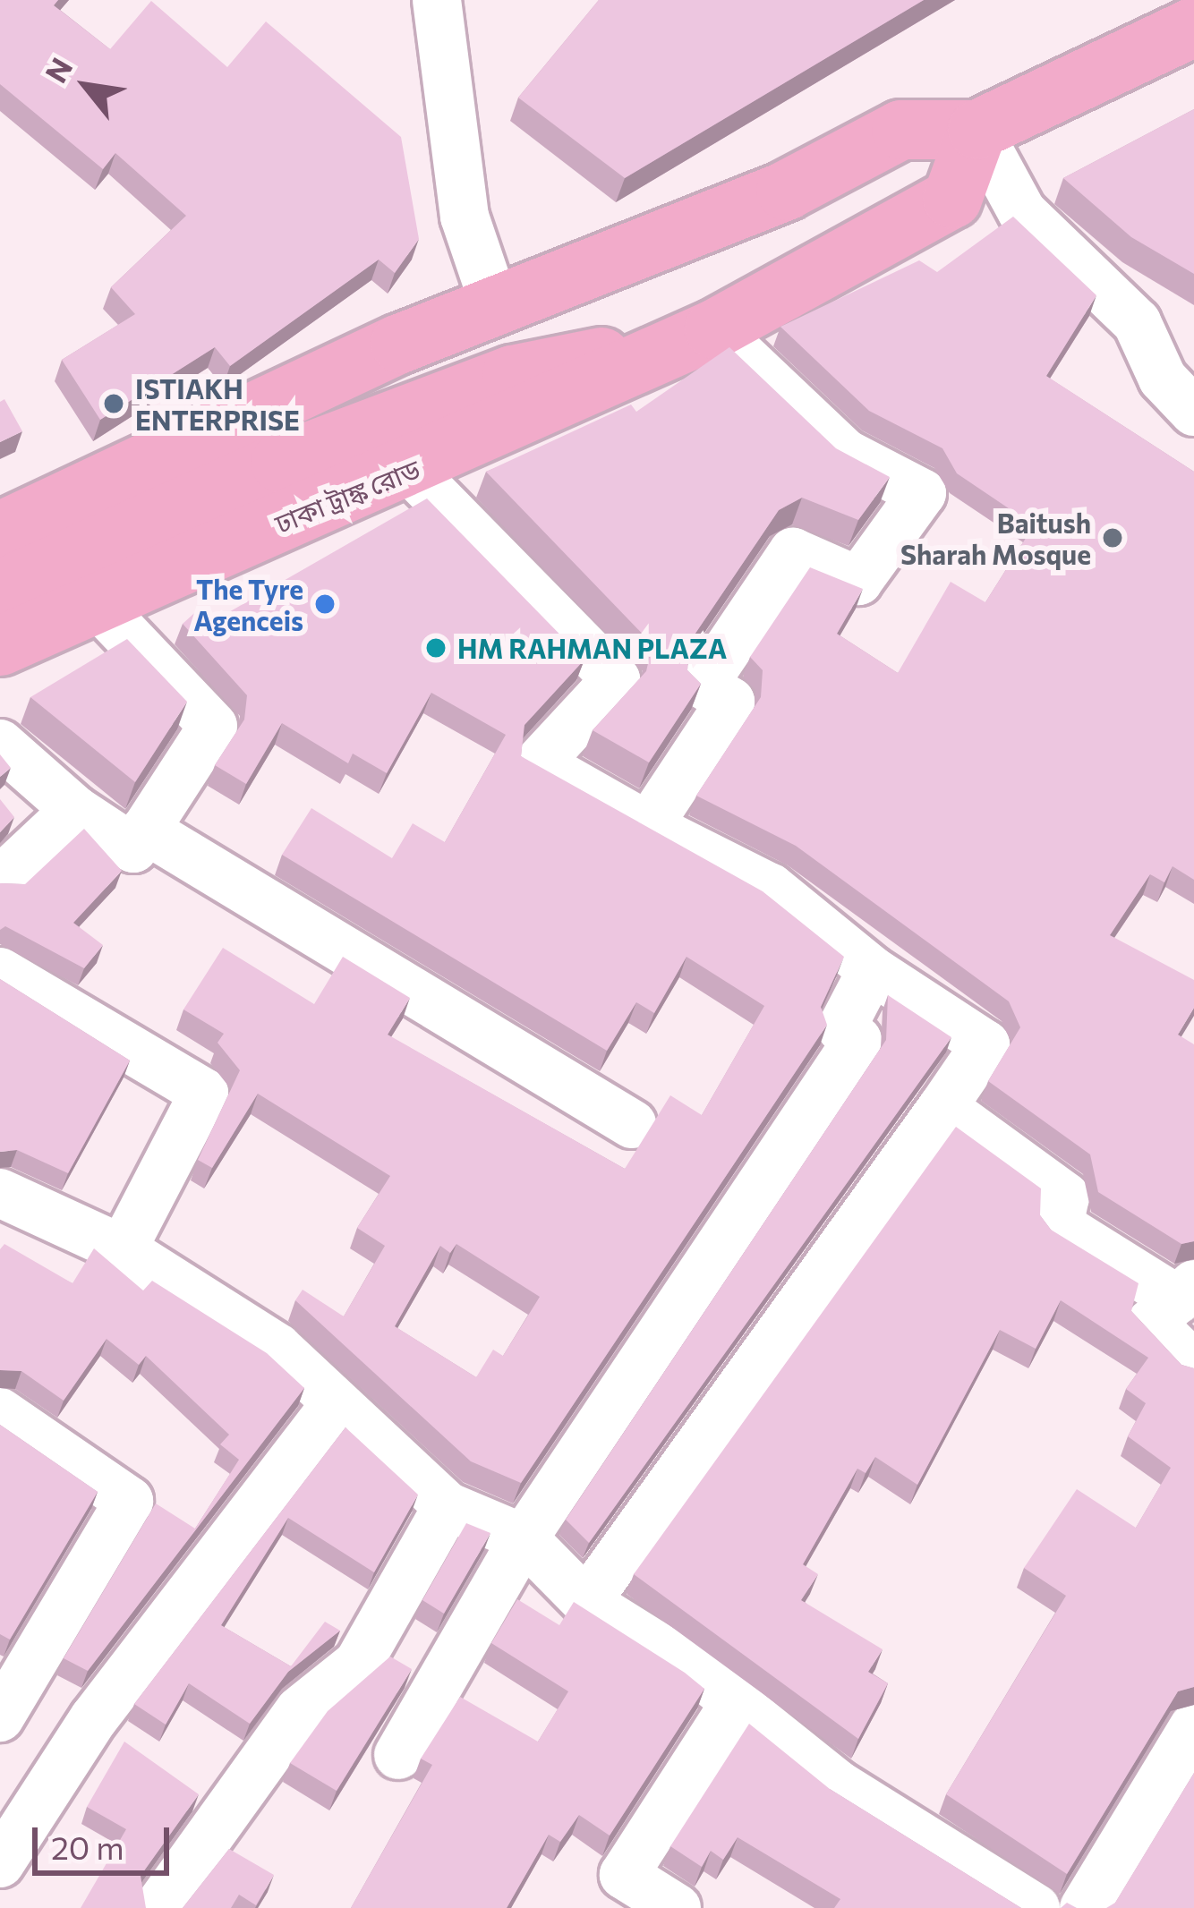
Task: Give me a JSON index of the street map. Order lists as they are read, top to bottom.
{
  "streets": {
    "main road": ["ঢাকা ট্রাঙ্ক রোড"]
  },
  "places": [
    "ISTIAKH ENTERPRISE",
    "Baitush Sharah Mosque",
    "The Tyre Agenceis",
    "HM RAHMAN PLAZA"
  ],
  "scale_bar": "20 m",
  "north": "top left"
}
